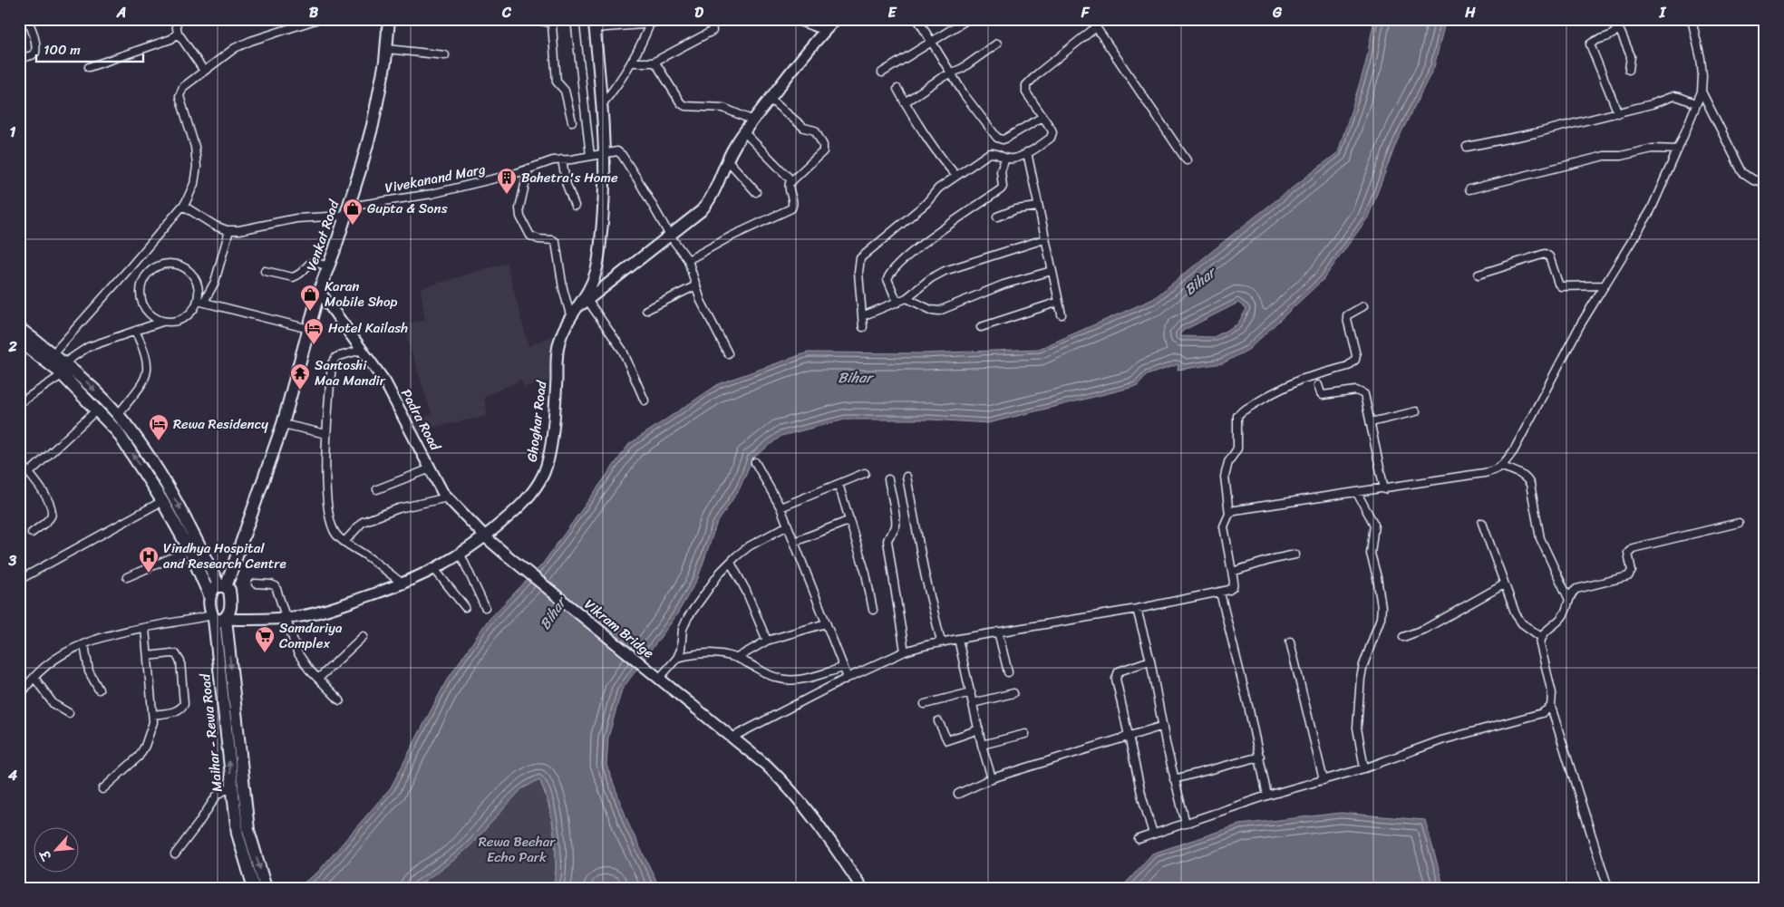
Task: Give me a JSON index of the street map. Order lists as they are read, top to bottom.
{
  "streets": {
    "main road": ["Venkat Road", "Maihar - Rewa Road"],
    "street": [
      "Vivekanand Marg",
      "Padra Road",
      "Ghoghar Road",
      "Vikram Bridge"
    ]
  },
  "crossings": [
    ["Vivekanand Marg", "Venkat Road"],
    ["Vivekanand Marg", "Ghoghar Road"],
    ["Venkat Road", "Padra Road"],
    ["Venkat Road", "Ghoghar Road"],
    ["Venkat Road", "Maihar - Rewa Road"],
    ["Padra Road", "Ghoghar Road"],
    ["Padra Road", "Vikram Bridge"],
    ["Ghoghar Road", "Maihar - Rewa Road"]
  ],
  "water": ["Bihar"],
  "parks": ["Rewa Beehar Echo Park"],
  "places": {
    "building": ["Bahetra's Home"],
    "shop": ["Gupta & Sons", "Karan Mobile Shop"],
    "hotel": ["Hotel Kailash", "Rewa Residency"],
    "temple": ["Santoshi Maa Mandir"],
    "hospital": ["Vindhya Hospital and Research Centre"],
    "supermarket": ["Samdariya Complex"]
  },
  "scale_bar": "100 m",
  "north": "bottom left",
  "grid": {
    "columns": [
      "A",
      "B",
      "C",
      "D",
      "E",
      "F",
      "G",
      "H",
      "I"
    ],
    "rows": [
      "1",
      "2",
      "3",
      "4"
    ]
  }
}
